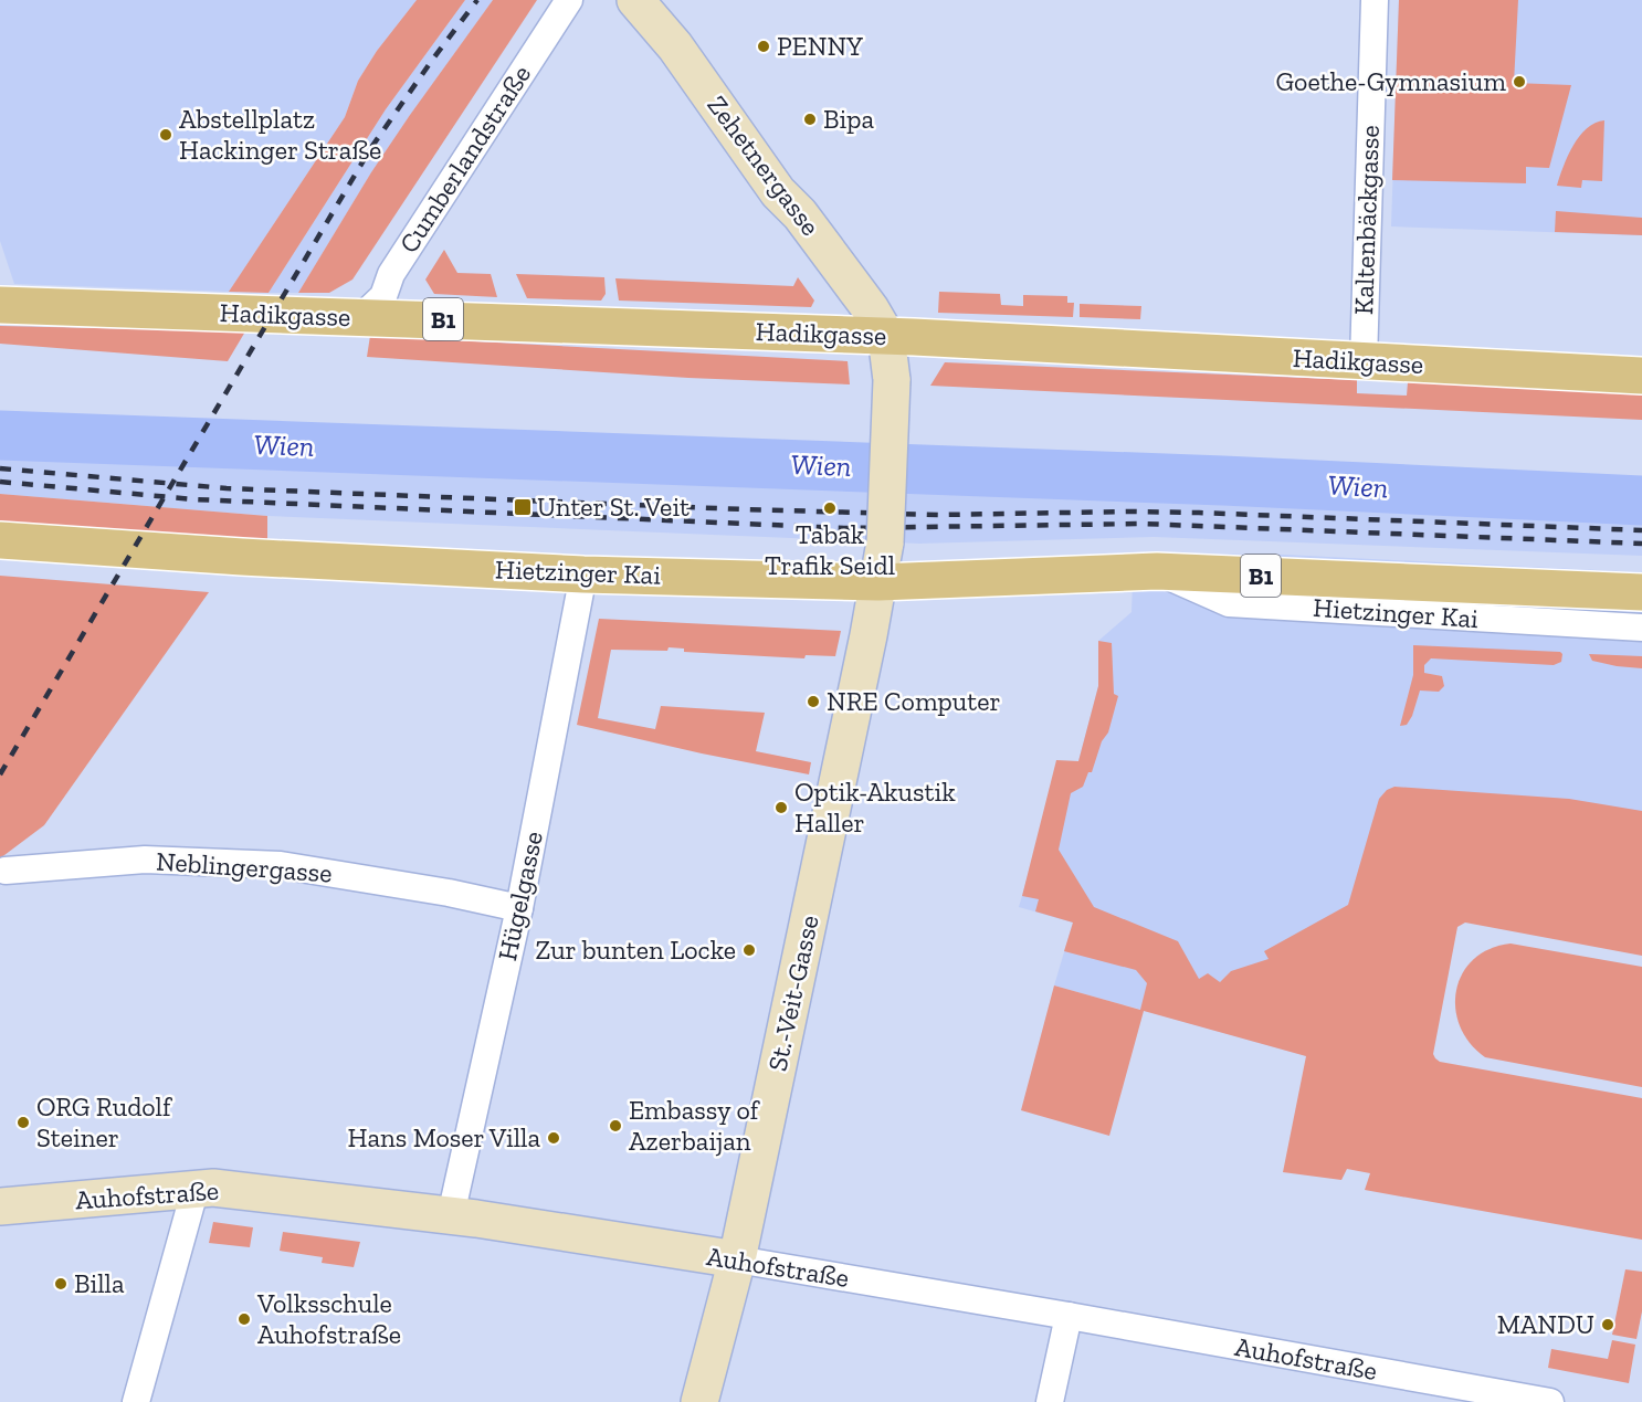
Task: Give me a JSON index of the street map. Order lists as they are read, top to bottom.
{
  "streets": {
    "main road": ["Hadikgasse", "B1", "Hietzinger Kai"],
    "street": [
      "Cumberlandstraße",
      "Zehetnergasse",
      "Kaltenbäckgasse",
      "Neblingergasse",
      "Hügelgasse",
      "St.-Veit-Gasse",
      "Auhofstraße"
    ]
  },
  "crossings": [
    ["Cumberlandstraße", "Hadikgasse"],
    ["Zehetnergasse", "Hadikgasse"],
    ["Zehetnergasse", "St.-Veit-Gasse"],
    ["Kaltenbäckgasse", "Hadikgasse"],
    ["Hadikgasse", "St.-Veit-Gasse"],
    ["Hietzinger Kai", "Hügelgasse"],
    ["Hietzinger Kai", "St.-Veit-Gasse"],
    ["Neblingergasse", "Hügelgasse"],
    ["Hügelgasse", "Auhofstraße"],
    ["St.-Veit-Gasse", "Auhofstraße"]
  ],
  "water": ["Wien"],
  "places": {
    "other": [
      "PENNY",
      "Goethe-Gymnasium",
      "Bipa",
      "Abstellplatz Hackinger Straße",
      "Tabak Trafik Seidl",
      "NRE Computer",
      "Optik-Akustik Haller",
      "Zur bunten Locke",
      "ORG Rudolf Steiner",
      "Embassy of Azerbaijan",
      "Hans Moser Villa",
      "Billa",
      "Volksschule Auhofstraße",
      "MANDU"
    ],
    "transit": ["Unter St. Veit"]
  }
}
